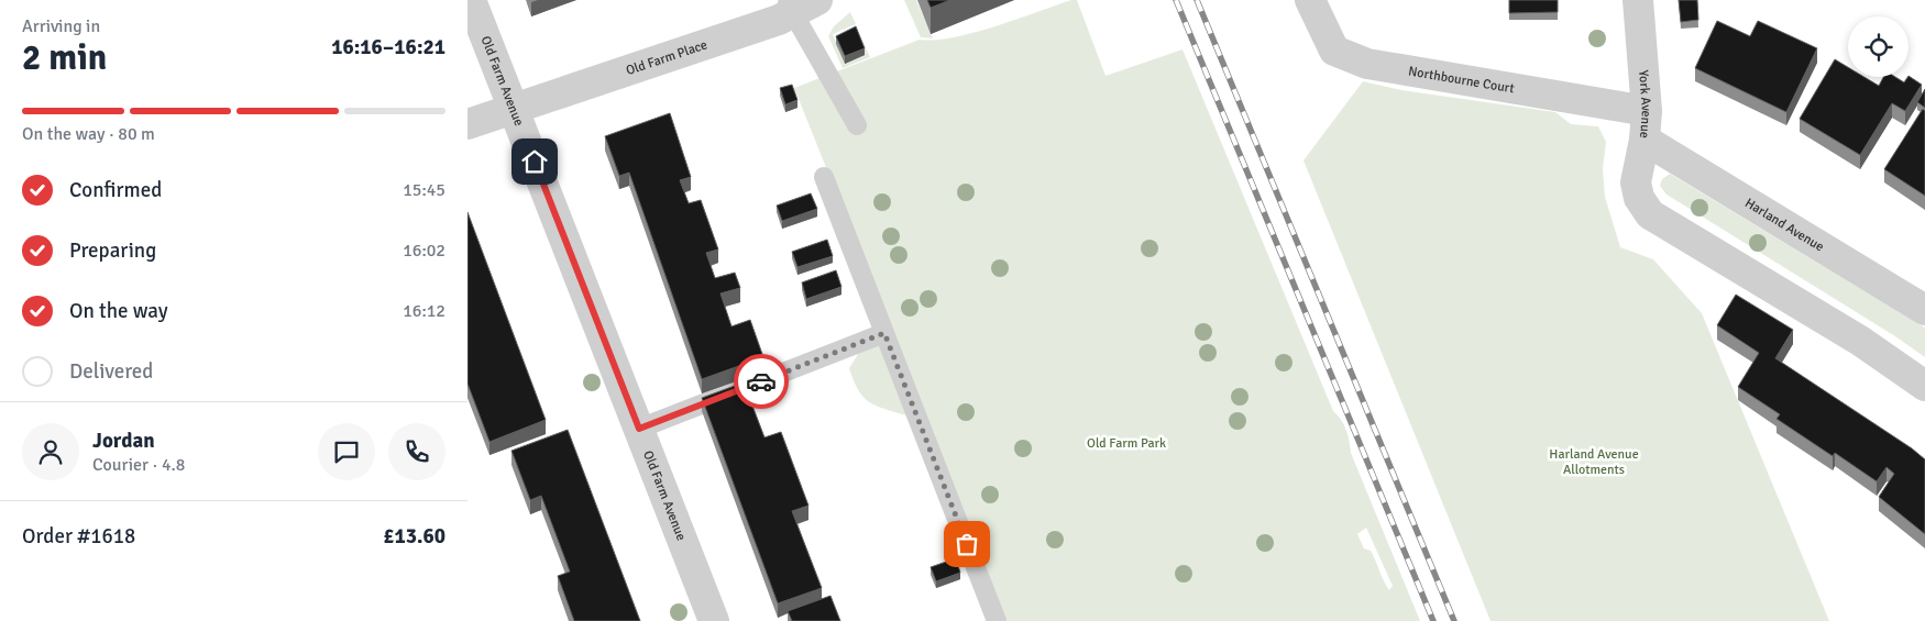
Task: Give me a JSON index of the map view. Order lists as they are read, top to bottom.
{
  "streets": {
    "street": [
      "Old Farm Place",
      "Northbourne Court",
      "Old Farm Avenue",
      "York Avenue",
      "Harland Avenue"
    ]
  },
  "crossings": [
    ["Old Farm Place", "Old Farm Avenue"],
    ["Northbourne Court", "York Avenue"],
    ["Northbourne Court", "Harland Avenue"],
    ["York Avenue", "Harland Avenue"]
  ],
  "parks": ["Old Farm Park", "Harland Avenue Allotments"],
  "page": {
    "heading": ["2 min", "Arriving in", "16:16–16:21"],
    "panel": [
      "Jordan",
      "Courier · 4.8",
      "Order #1618",
      "£13.60"
    ],
    "bar": "On the way · 80 m",
    "list": [
      ["Confirmed", "15:45"],
      ["Preparing", "16:02"],
      ["On the way", "16:12"],
      "Delivered"
    ]
  }
}
